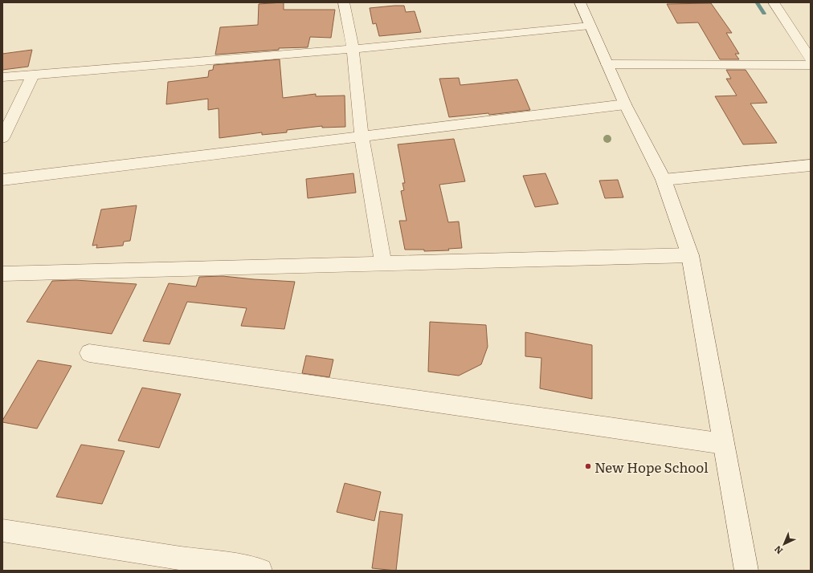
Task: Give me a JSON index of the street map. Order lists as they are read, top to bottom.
{
  "places": ["New Hope School"],
  "north": "bottom left"
}
